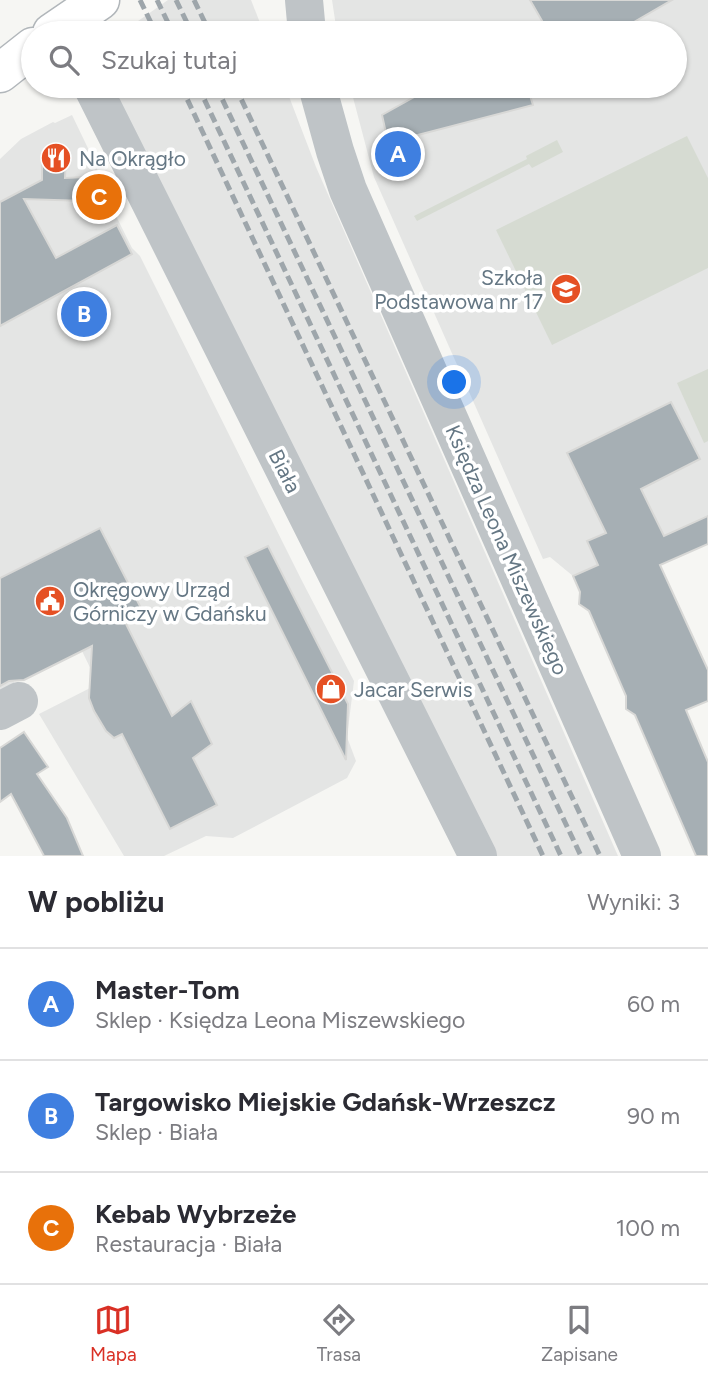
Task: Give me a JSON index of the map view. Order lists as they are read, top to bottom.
{
  "streets": {
    "street": ["Biała", "Księdza Leona Miszewskiego"]
  },
  "places": {
    "restaurant": ["Na Okrągło"],
    "school or university": ["Szkoła Podstawowa nr 17"],
    "public building": ["Okręgowy Urząd Górniczy w Gdańsku"],
    "shop": ["Jacar Serwis"]
  },
  "page": {
    "search": "Szukaj tutaj",
    "pins": ["A", "C", "B"],
    "heading": ["W pobliżu", "Wyniki: 3"],
    "list": [
      {
        "mark": "A",
        "name": "Master-Tom",
        "note": "Sklep · Księdza Leona Miszewskiego",
        "value": "60 m"
      },
      {
        "mark": "B",
        "name": "Targowisko Miejskie Gdańsk-Wrzeszcz",
        "note": "Sklep · Biała",
        "value": "90 m"
      },
      {
        "mark": "C",
        "name": "Kebab Wybrzeże",
        "note": "Restauracja · Biała",
        "value": "100 m"
      }
    ],
    "nav": ["Mapa", "Trasa", "Zapisane"]
  }
}
